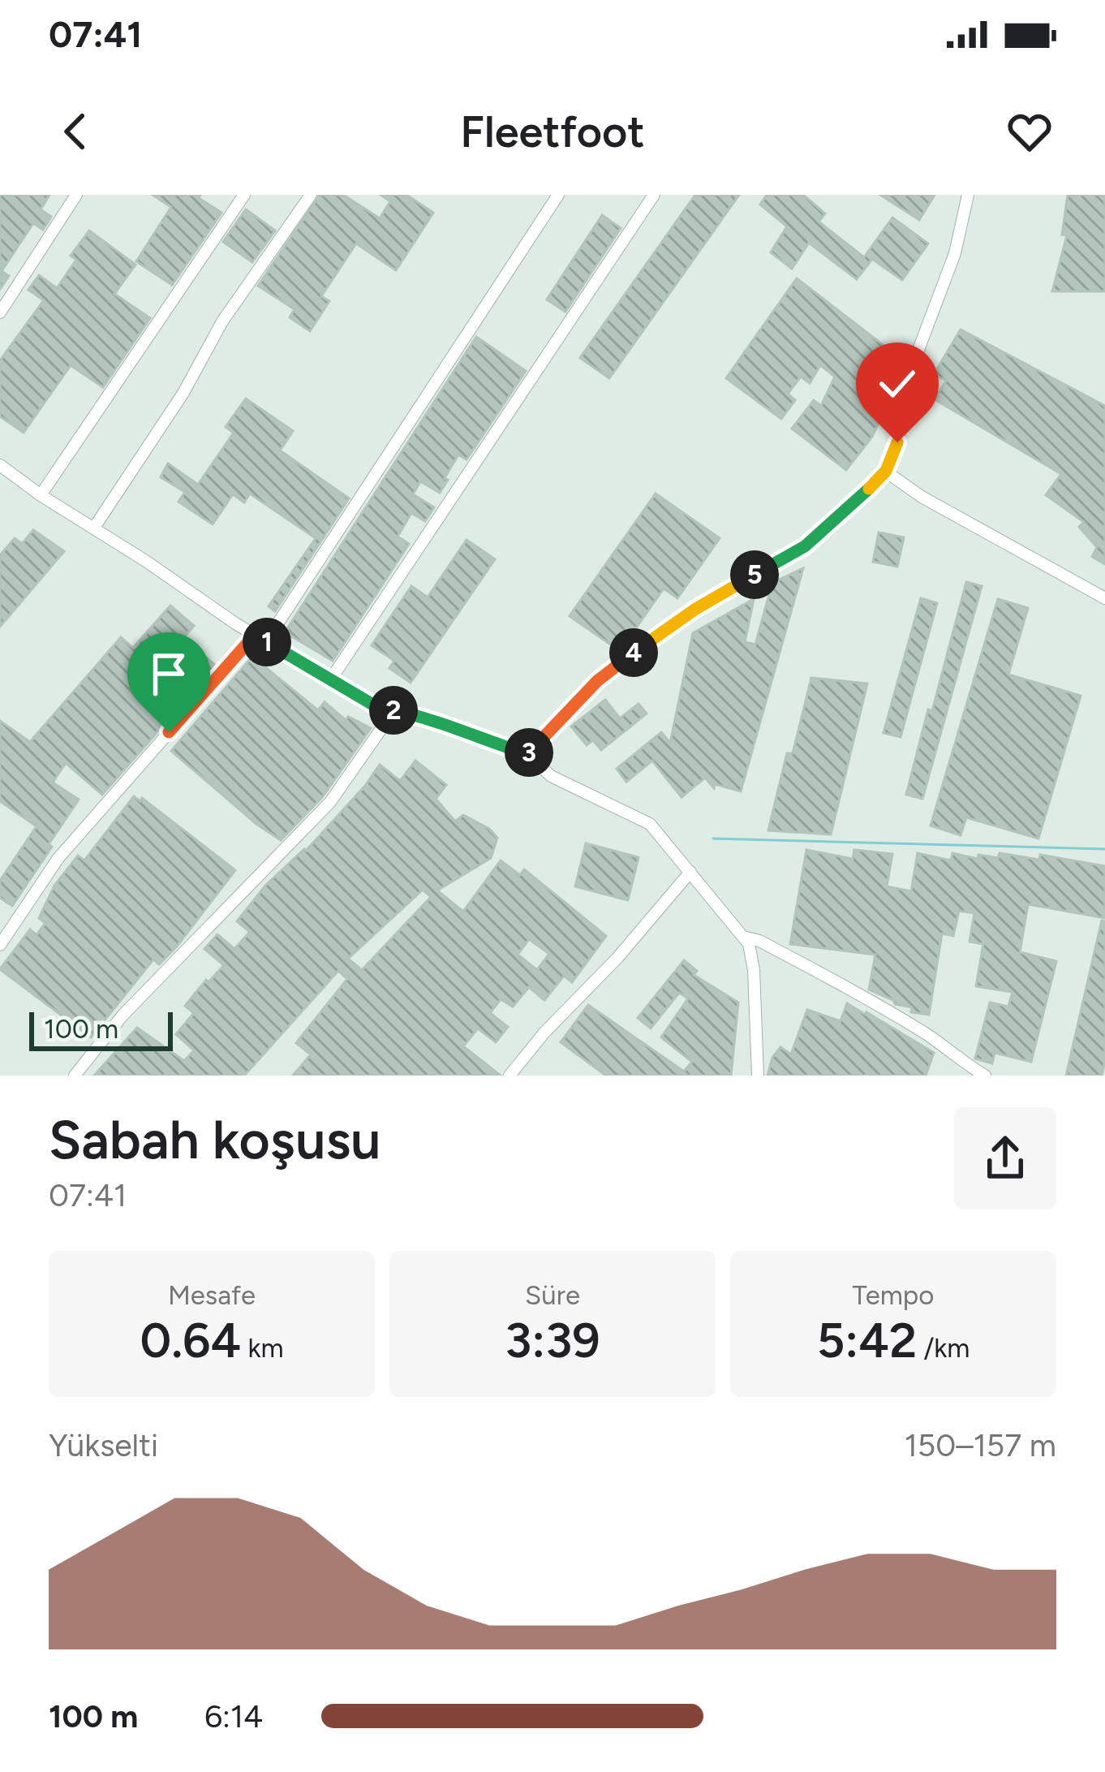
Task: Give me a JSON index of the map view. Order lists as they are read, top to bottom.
{
  "scale_bar": "100 m",
  "page": {
    "status": "07:41",
    "header": "Fleetfoot",
    "pins": [
      "5",
      "1",
      "4",
      "2",
      "3"
    ],
    "scale": "100 m",
    "heading": ["Sabah koşusu", "07:41"],
    "stats": [
      ["Mesafe", "0.64 km"],
      ["Süre", "3:39"],
      ["Tempo", "5:42 /km"]
    ],
    "chart": ["Yükselti", "150–157 m"],
    "list": [
      {
        "name": "100 m",
        "note": "6:14"
      }
    ]
  }
}
